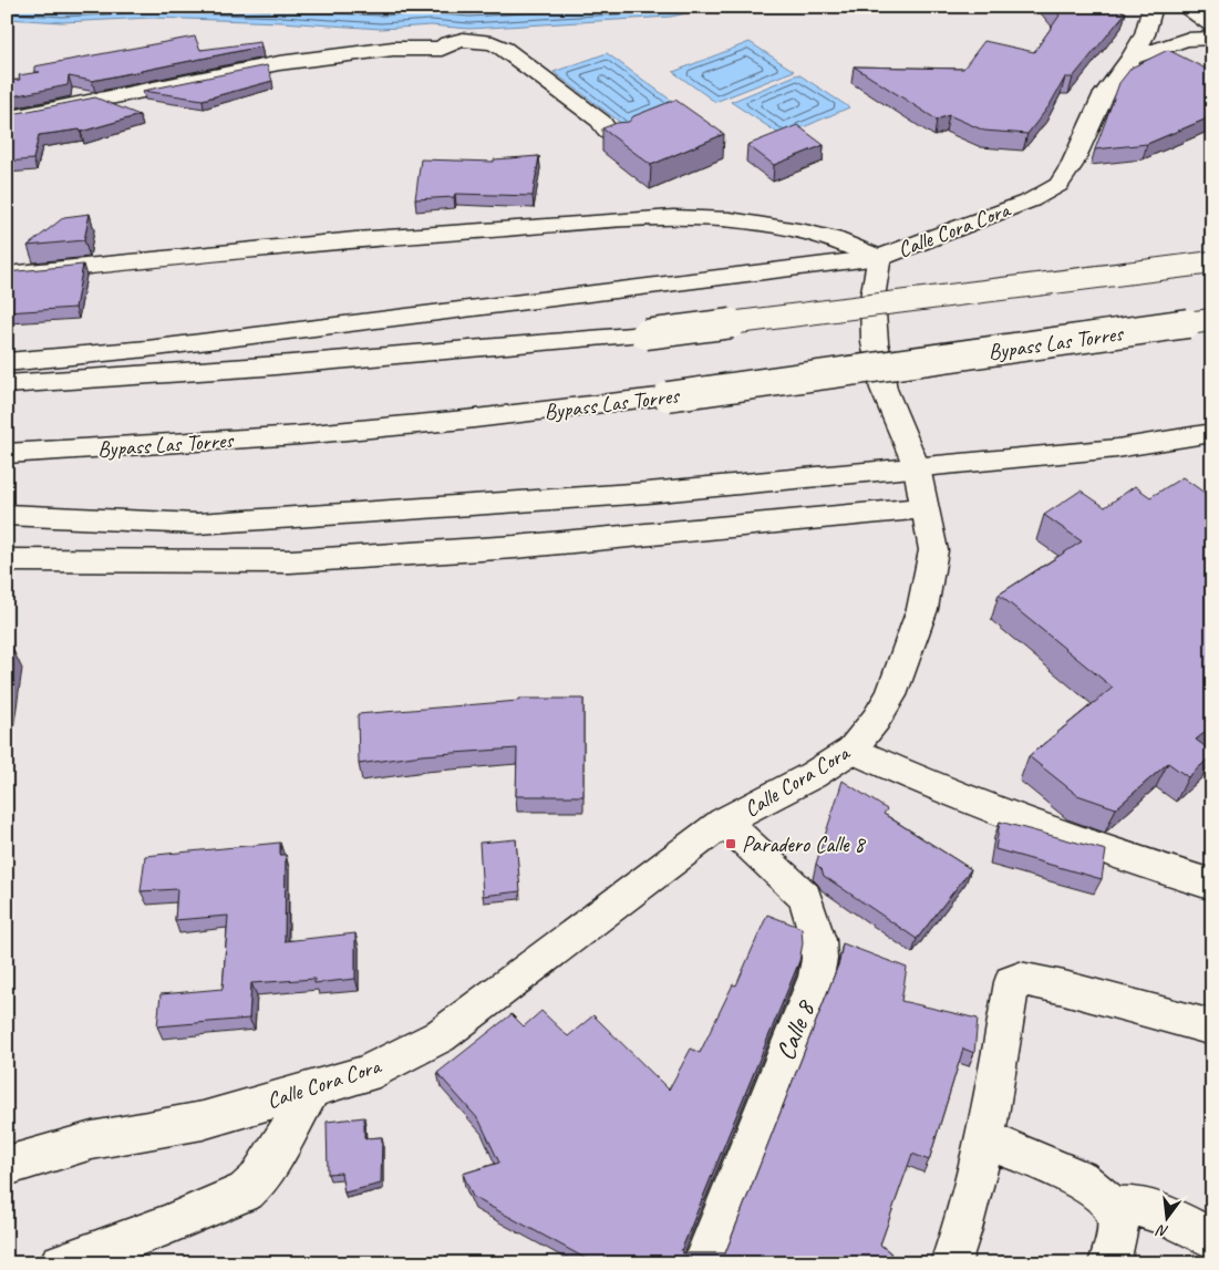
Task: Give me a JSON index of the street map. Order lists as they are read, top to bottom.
{
  "streets": {
    "main road": ["Calle Cora Cora", "Bypass Las Torres", "Calle 8"]
  },
  "crossings": [
    ["Calle Cora Cora", "Calle 8"]
  ],
  "places": {
    "transit": ["Paradero Calle 8"]
  },
  "north": "bottom"
}
